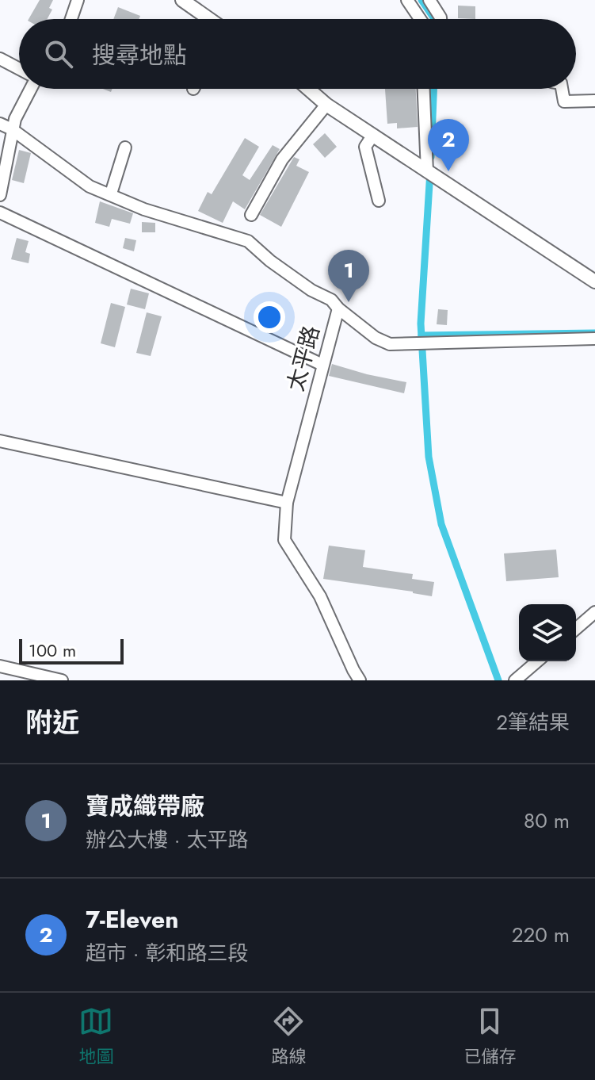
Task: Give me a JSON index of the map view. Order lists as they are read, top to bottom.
{
  "streets": {
    "street": ["太平路"]
  },
  "scale_bar": "100 m",
  "page": {
    "search": "搜尋地點",
    "pins": ["2", "1"],
    "scale": "100 m",
    "heading": ["附近", "2筆結果"],
    "list": [
      {
        "mark": "1",
        "name": "寶成織帶廠",
        "note": "辦公大樓 · 太平路",
        "value": "80 m"
      },
      {
        "mark": "2",
        "name": "7-Eleven",
        "note": "超市 · 彰和路三段",
        "value": "220 m"
      }
    ],
    "nav": ["地圖", "路線", "已儲存"]
  }
}
